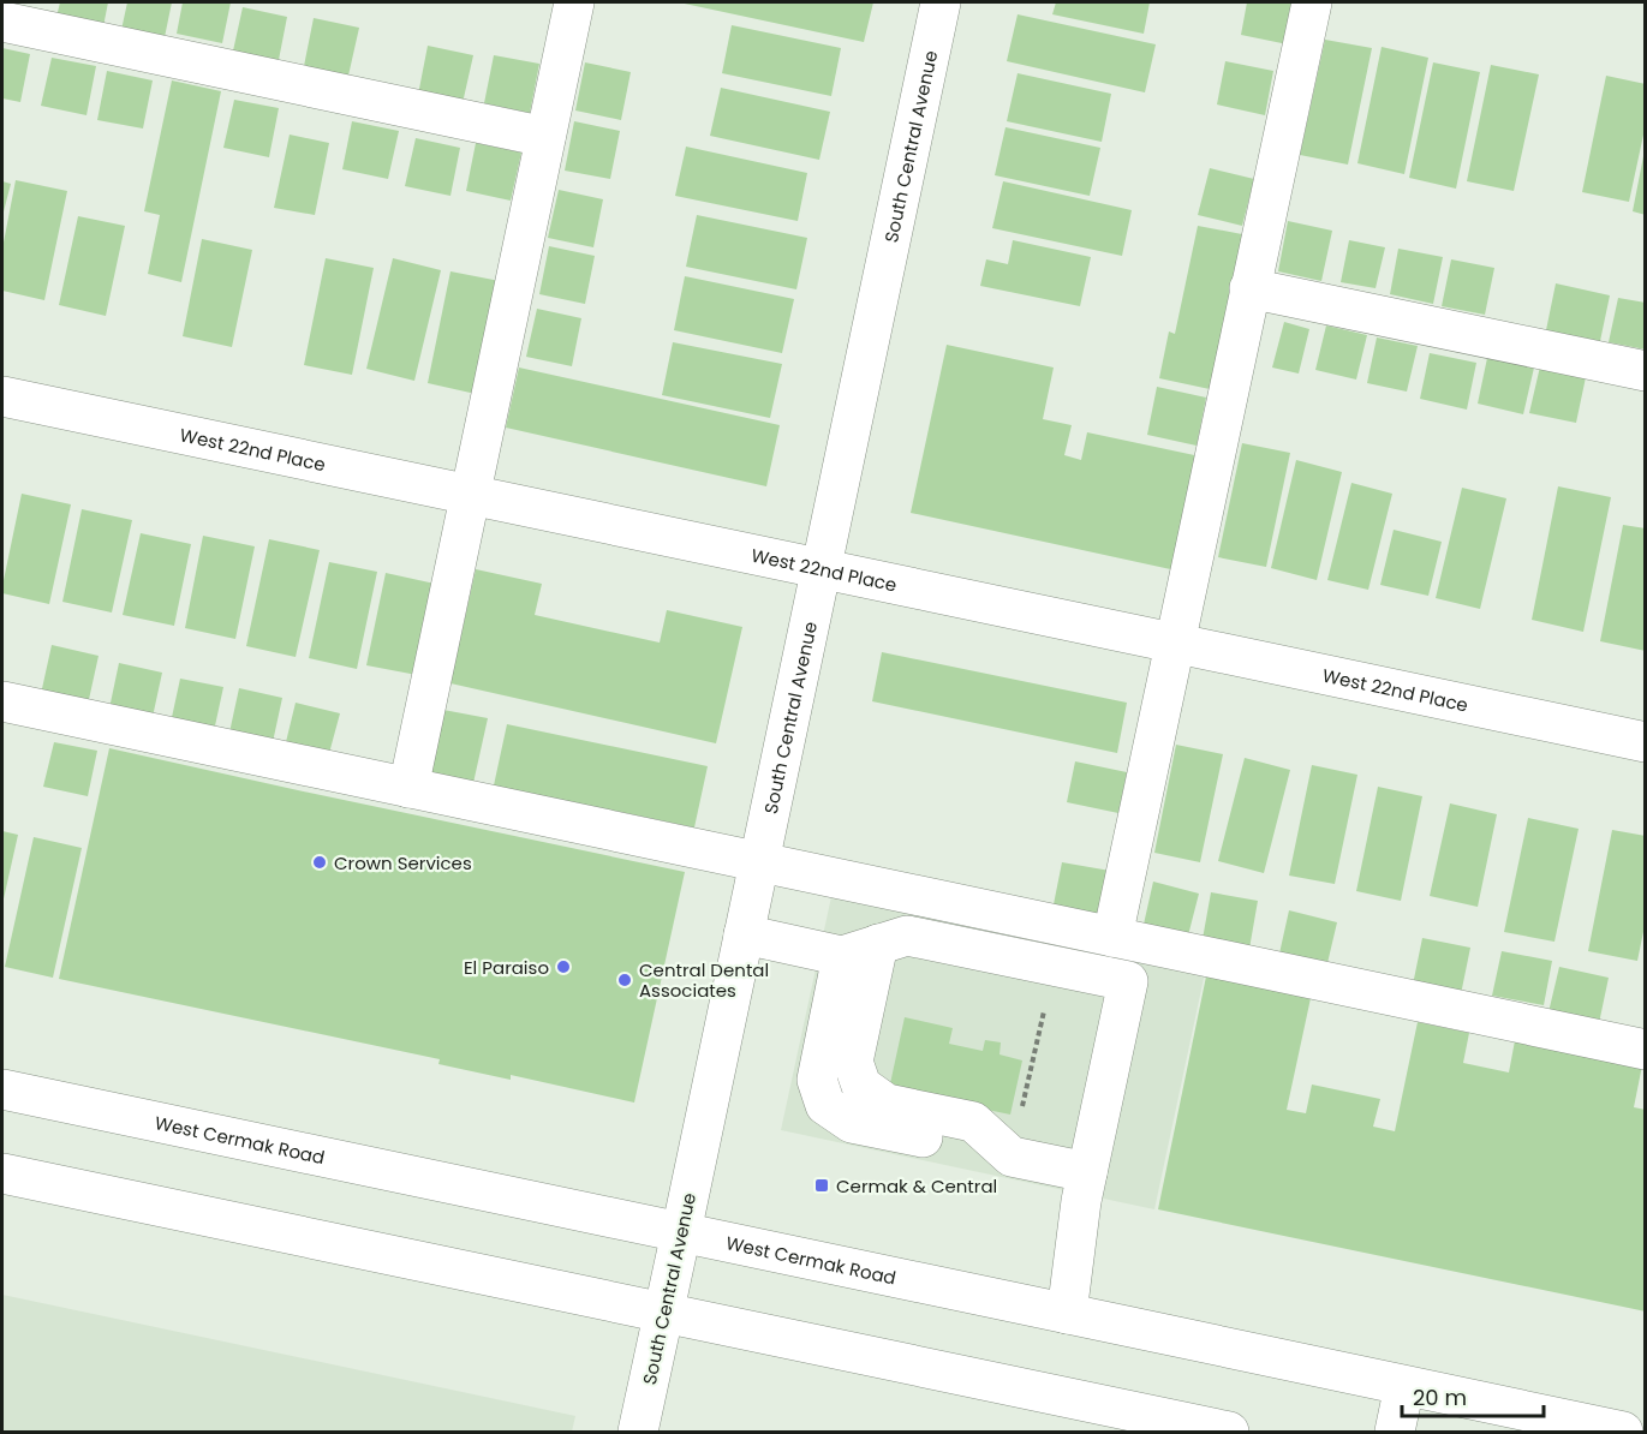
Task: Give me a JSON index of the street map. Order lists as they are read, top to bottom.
{
  "streets": {
    "main road": ["South Central Avenue", "West 22nd Place", "West Cermak Road"]
  },
  "crossings": [
    ["South Central Avenue", "West 22nd Place"],
    ["South Central Avenue", "West Cermak Road"]
  ],
  "places": {
    "other": ["Crown Services", "El Paraiso", "Central Dental Associates"],
    "transit": ["Cermak & Central"]
  },
  "scale_bar": "20 m"
}
